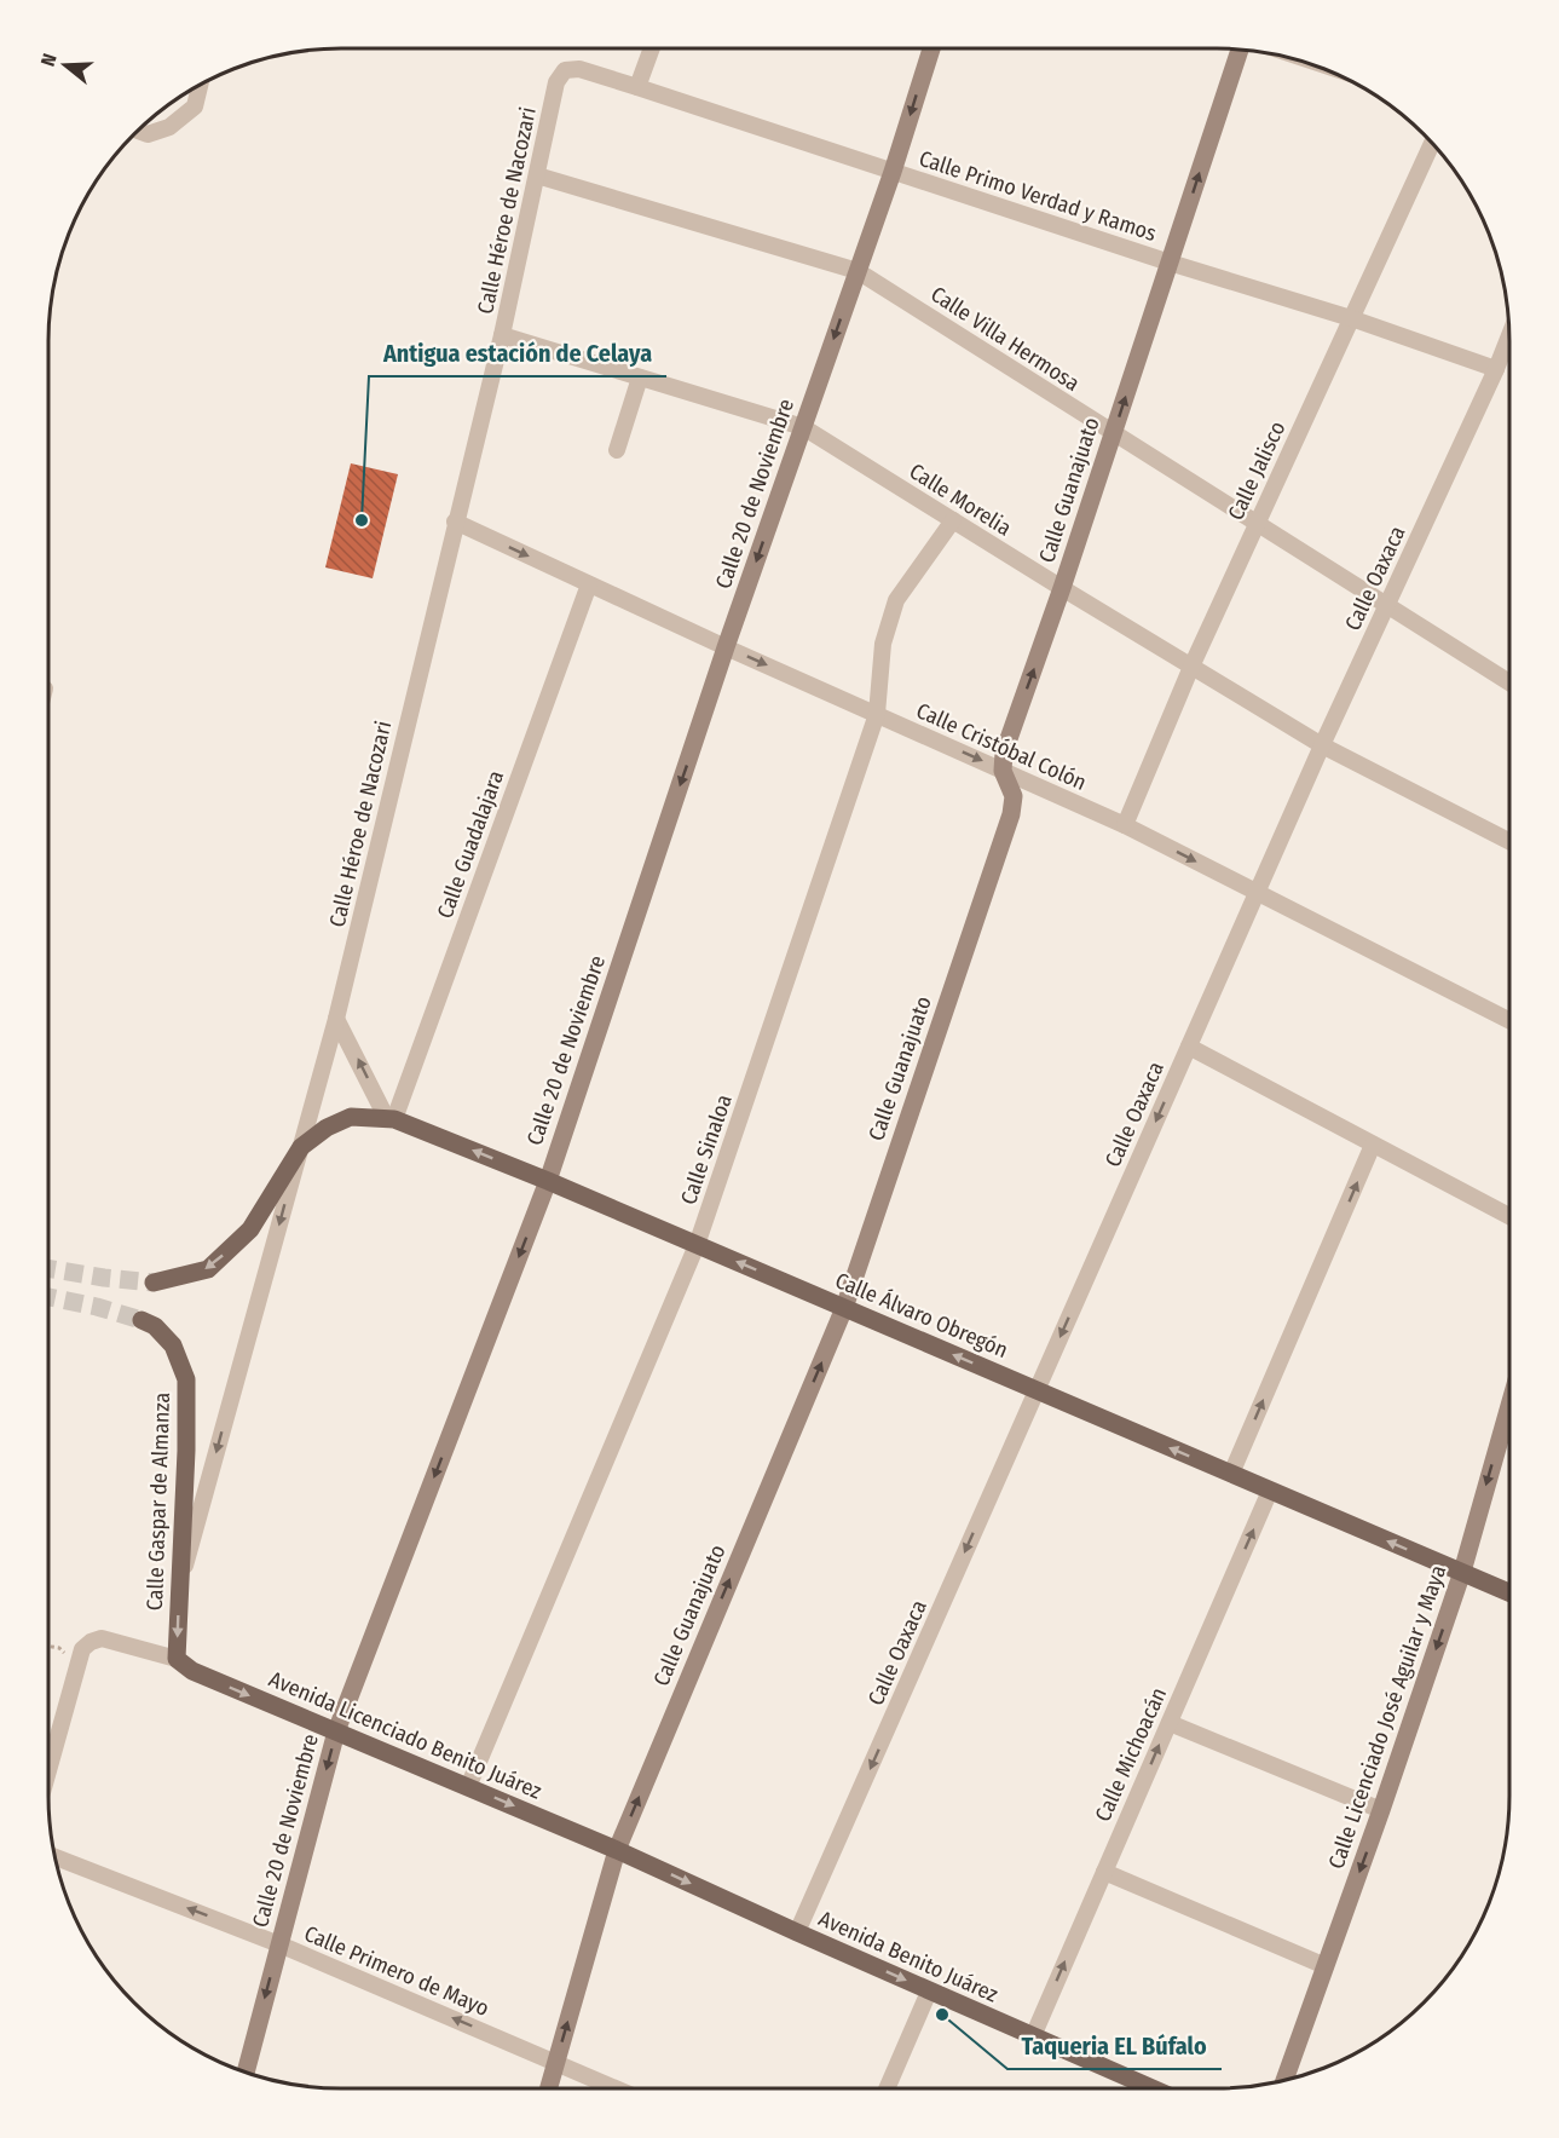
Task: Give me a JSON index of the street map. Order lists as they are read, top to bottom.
{
  "streets": {
    "main road": [
      "Calle Álvaro Obregón",
      "Calle Gaspar de Almanza",
      "Avenida Licenciado Benito Juárez",
      "Avenida Benito Juárez"
    ],
    "street": [
      "Calle Primo Verdad y Ramos",
      "Calle Héroe de Nacozari",
      "Calle Villa Hermosa",
      "Calle Jalisco",
      "Calle Guanajuato",
      "Calle 20 de Noviembre",
      "Calle Morelia",
      "Calle Oaxaca",
      "Calle Cristóbal Colón",
      "Calle Guadalajara",
      "Calle Sinaloa",
      "Calle Licenciado José Aguilar y Maya",
      "Calle Michoacán",
      "Calle Primero de Mayo"
    ]
  },
  "crossings": [
    ["Calle Primo Verdad y Ramos", "Calle Héroe de Nacozari"],
    ["Calle Primo Verdad y Ramos", "Calle Jalisco"],
    ["Calle Primo Verdad y Ramos", "Calle Guanajuato"],
    ["Calle Primo Verdad y Ramos", "Calle 20 de Noviembre"],
    ["Calle Primo Verdad y Ramos", "Calle Oaxaca"],
    ["Calle Héroe de Nacozari", "Calle Villa Hermosa"],
    ["Calle Héroe de Nacozari", "Calle Morelia"],
    ["Calle Héroe de Nacozari", "Calle Cristóbal Colón"],
    ["Calle Héroe de Nacozari", "Calle Álvaro Obregón"],
    ["Calle Héroe de Nacozari", "Calle Gaspar de Almanza"],
    ["Calle Villa Hermosa", "Calle Jalisco"],
    ["Calle Villa Hermosa", "Calle Guanajuato"],
    ["Calle Villa Hermosa", "Calle 20 de Noviembre"],
    ["Calle Villa Hermosa", "Calle Oaxaca"],
    ["Calle Jalisco", "Calle Morelia"],
    ["Calle Jalisco", "Calle Cristóbal Colón"],
    ["Calle Guanajuato", "Calle Morelia"],
    ["Calle Guanajuato", "Calle Cristóbal Colón"],
    ["Calle Guanajuato", "Calle Álvaro Obregón"],
    ["Calle Guanajuato", "Avenida Licenciado Benito Juárez"],
    ["Calle Guanajuato", "Avenida Benito Juárez"],
    ["Calle Guanajuato", "Calle Primero de Mayo"],
    ["Calle 20 de Noviembre", "Calle Morelia"],
    ["Calle 20 de Noviembre", "Calle Cristóbal Colón"],
    ["Calle 20 de Noviembre", "Calle Álvaro Obregón"],
    ["Calle 20 de Noviembre", "Avenida Licenciado Benito Juárez"],
    ["Calle 20 de Noviembre", "Calle Primero de Mayo"],
    ["Calle Morelia", "Calle Oaxaca"],
    ["Calle Morelia", "Calle Sinaloa"],
    ["Calle Oaxaca", "Calle Cristóbal Colón"],
    ["Calle Oaxaca", "Calle Álvaro Obregón"],
    ["Calle Oaxaca", "Avenida Benito Juárez"],
    ["Calle Cristóbal Colón", "Calle Guadalajara"],
    ["Calle Cristóbal Colón", "Calle Sinaloa"],
    ["Calle Guadalajara", "Calle Álvaro Obregón"],
    ["Calle Sinaloa", "Calle Álvaro Obregón"],
    ["Calle Sinaloa", "Avenida Licenciado Benito Juárez"],
    ["Calle Álvaro Obregón", "Calle Licenciado José Aguilar y Maya"],
    ["Calle Álvaro Obregón", "Calle Michoacán"],
    ["Calle Gaspar de Almanza", "Avenida Licenciado Benito Juárez"],
    ["Avenida Licenciado Benito Juárez", "Avenida Benito Juárez"],
    ["Calle Michoacán", "Avenida Benito Juárez"]
  ],
  "one_way": [
    "Calle Guanajuato",
    "Calle 20 de Noviembre",
    "Calle Oaxaca",
    "Calle Cristóbal Colón",
    "Calle Álvaro Obregón",
    "Calle Licenciado José Aguilar y Maya",
    "Avenida Licenciado Benito Juárez",
    "Calle Michoacán",
    "Avenida Benito Juárez",
    "Calle Primero de Mayo"
  ],
  "places": ["Antigua estación de Celaya", "Taqueria EL Búfalo"],
  "north": "left"
}
